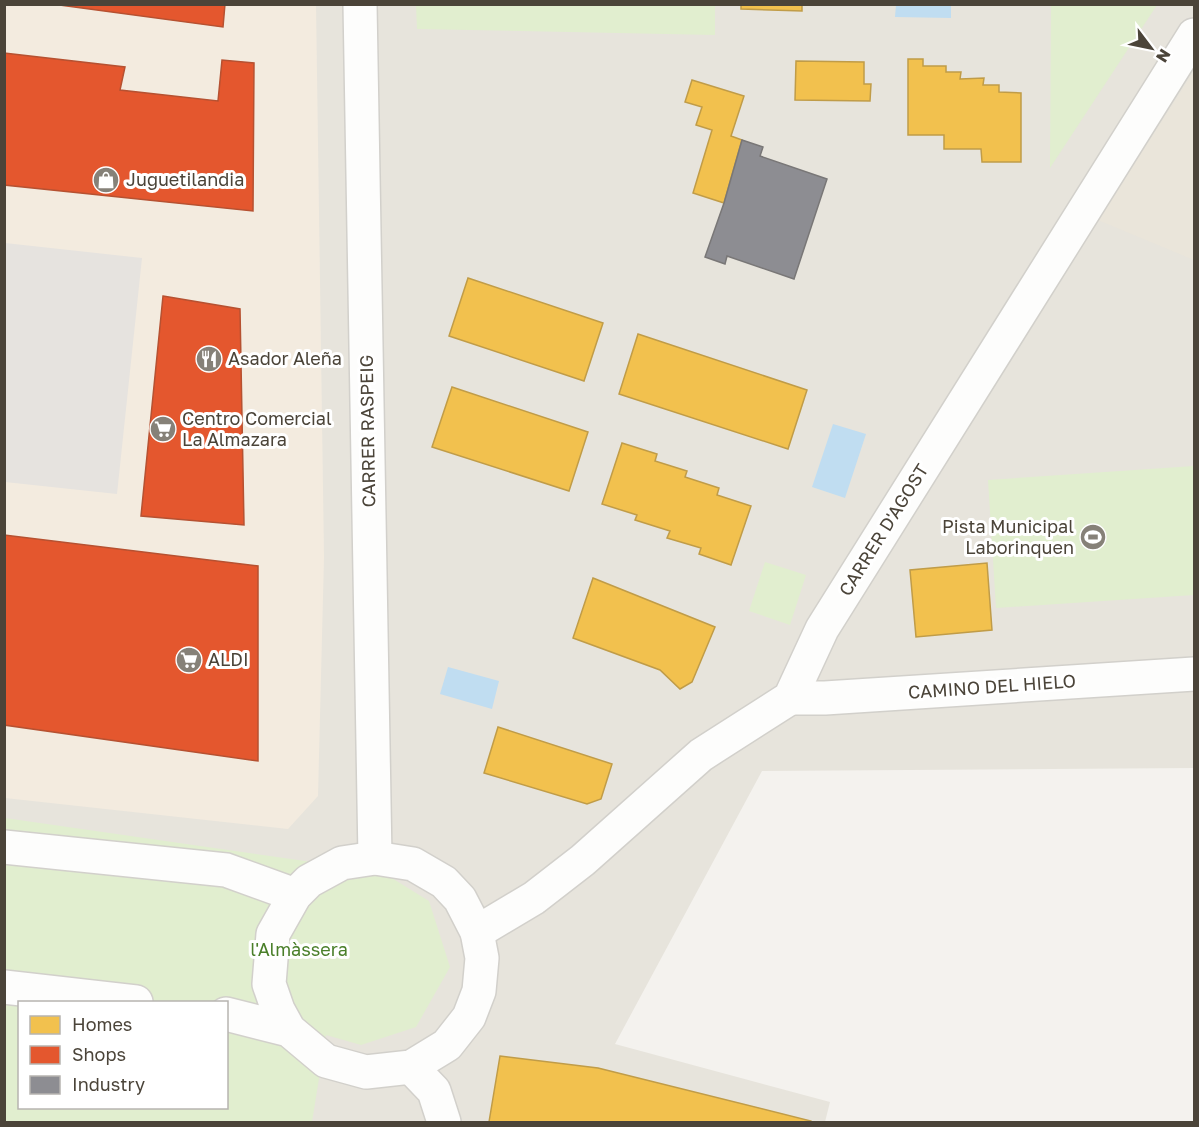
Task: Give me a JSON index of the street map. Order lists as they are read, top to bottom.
{
  "streets": {
    "street": ["CARRER RASPEIG", "CARRER D'AGOST", "CAMINO DEL HIELO"]
  },
  "crossings": [
    ["CARRER D'AGOST", "CAMINO DEL HIELO"]
  ],
  "parks": ["l'Almàssera"],
  "places": {
    "shop": ["Juguetilandia"],
    "restaurant": ["Asador Aleña"],
    "supermarket": ["Centro Comercial La Almazara", "ALDI"],
    "sports": ["Pista Municipal Laborinquen"]
  },
  "legend": ["Homes", "Shops", "Industry"],
  "north": "bottom right"
}
